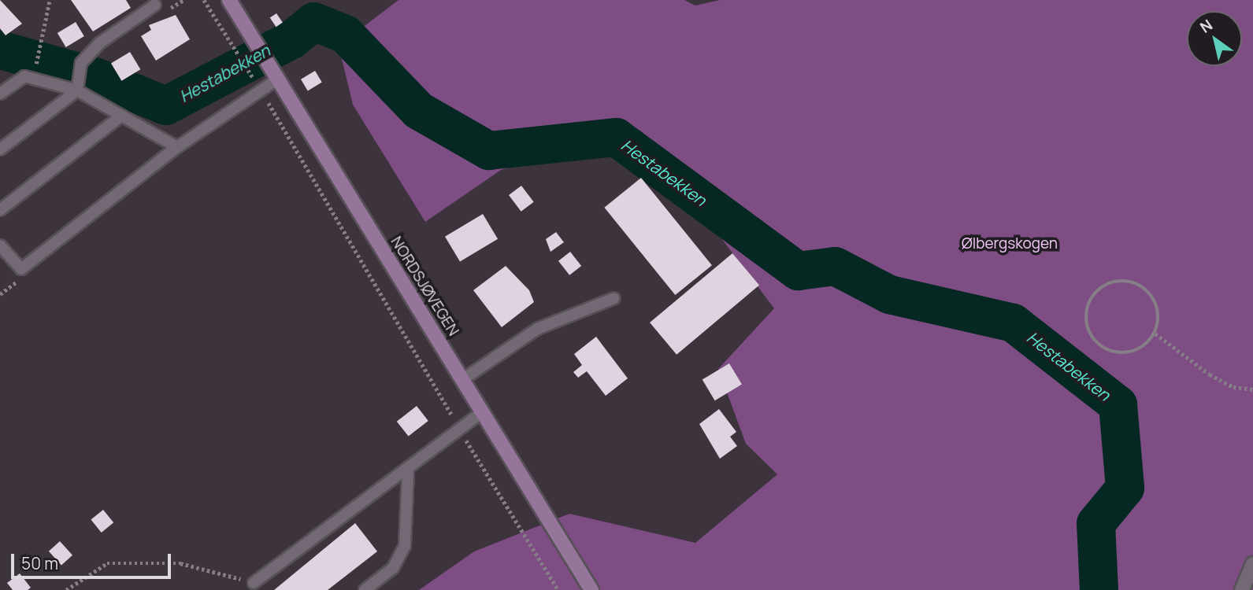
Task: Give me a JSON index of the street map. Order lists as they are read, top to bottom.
{
  "streets": {
    "main road": ["NORDSJØVEGEN"]
  },
  "water": ["Hestabekken"],
  "parks": ["Ølbergskogen"],
  "scale_bar": "50 m",
  "north": "top left"
}
